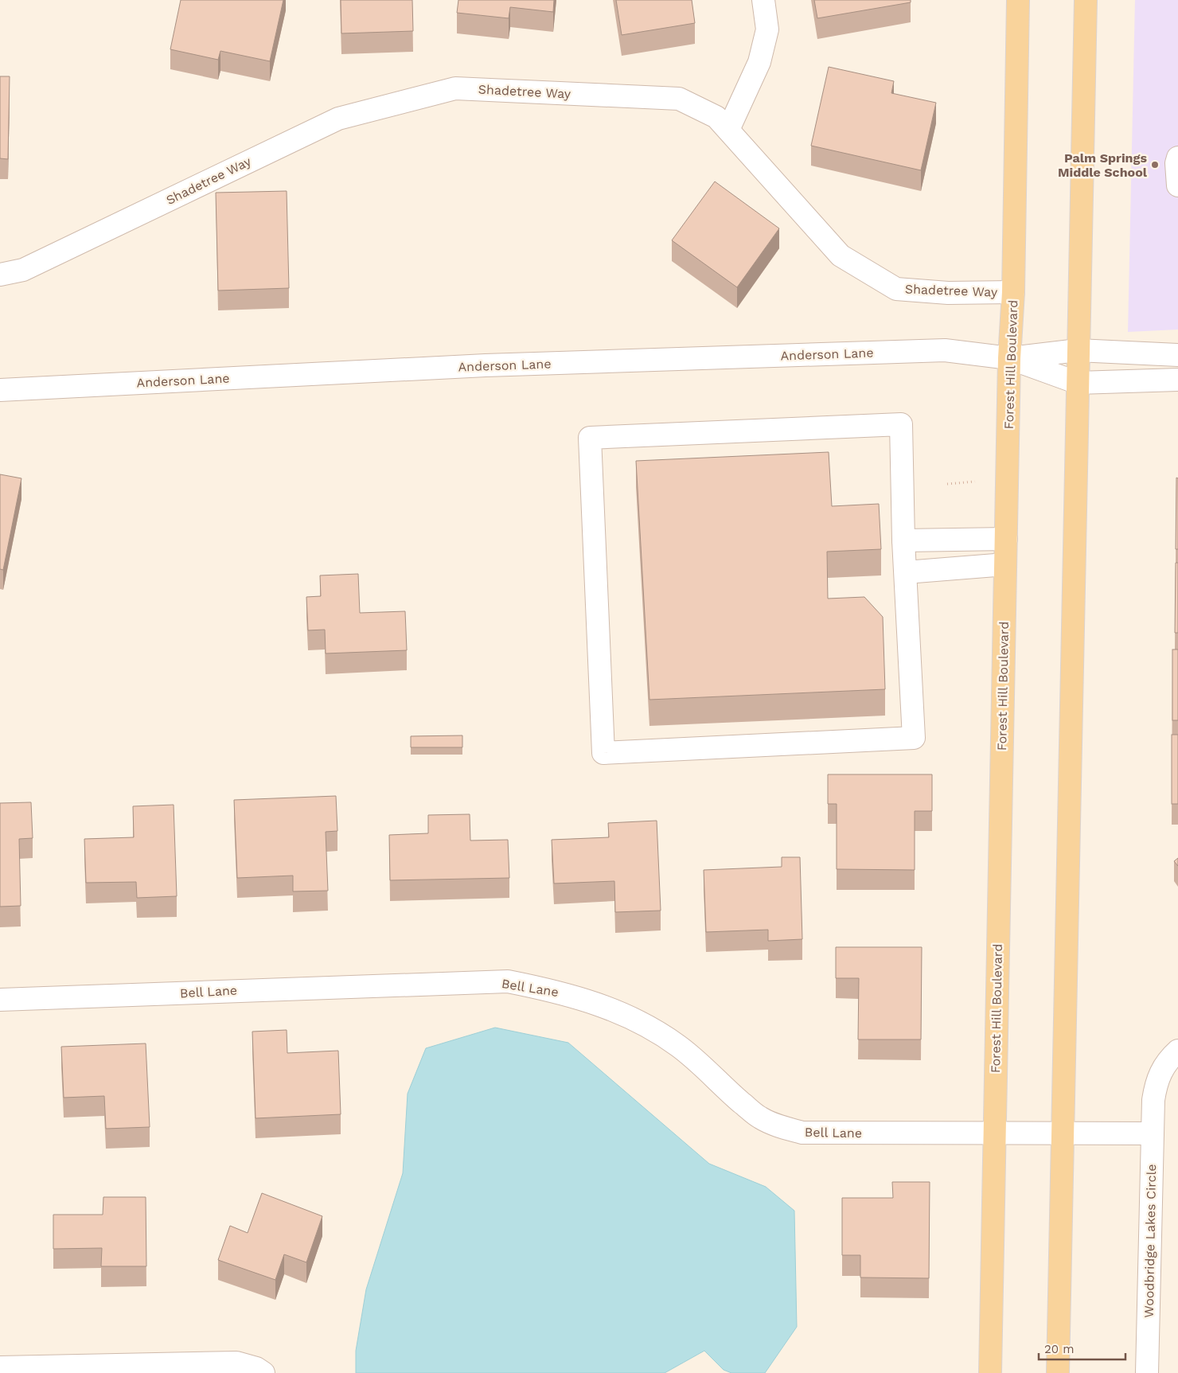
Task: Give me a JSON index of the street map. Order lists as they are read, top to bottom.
{
  "streets": {
    "main road": ["Forest Hill Boulevard"],
    "street": [
      "Shadetree Way",
      "Anderson Lane",
      "Bell Lane",
      "Woodbridge Lakes Circle"
    ]
  },
  "crossings": [
    ["Shadetree Way", "Forest Hill Boulevard"],
    ["Anderson Lane", "Forest Hill Boulevard"],
    ["Forest Hill Boulevard", "Bell Lane"]
  ],
  "places": ["Palm Springs Middle School"],
  "scale_bar": "20 m"
}
